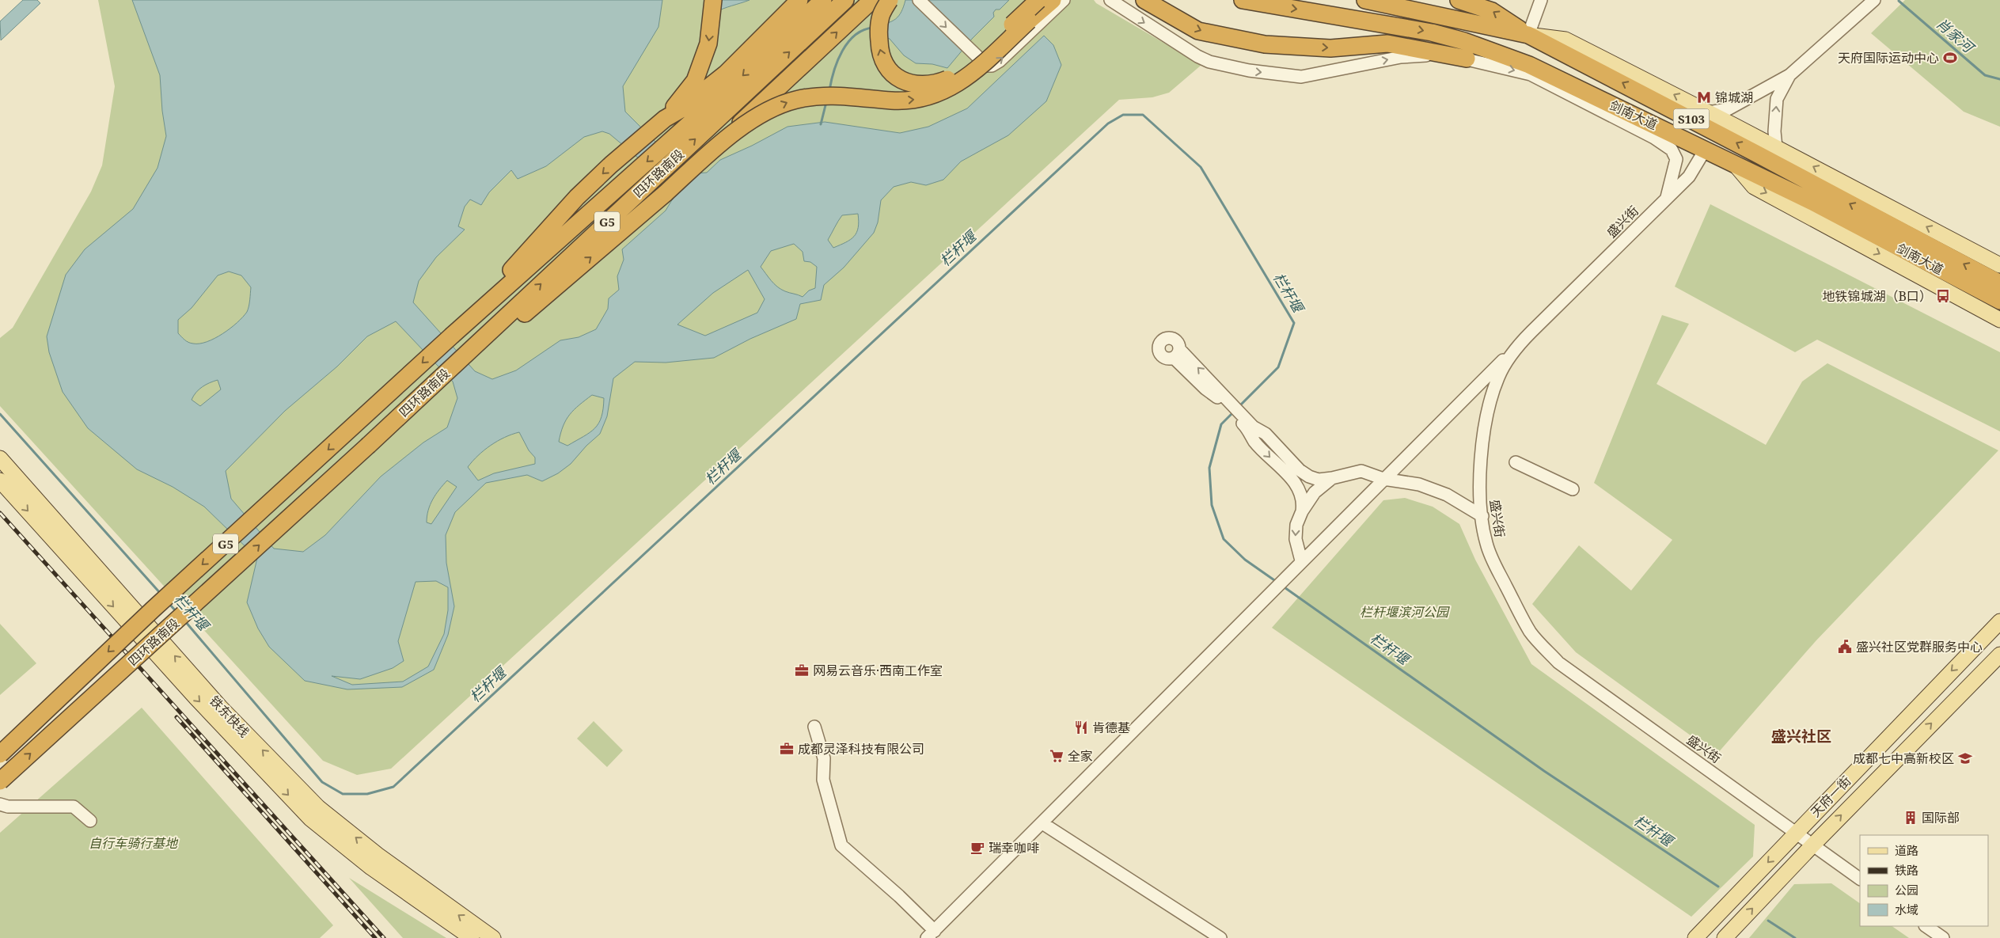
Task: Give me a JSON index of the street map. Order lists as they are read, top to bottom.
{
  "streets": {
    "highway": [
      "剑南大道",
      "S103",
      "四环路南段",
      "G5"
    ],
    "main road": ["铁东快线", "天府一街"],
    "street": ["盛兴街"]
  },
  "crossings": [
    ["剑南大道", "盛兴街"],
    ["盛兴街", "天府一街"]
  ],
  "districts": ["盛兴社区"],
  "water": ["肖家河", "栏杆堰"],
  "parks": ["栏杆堰滨河公园", "自行车骑行基地"],
  "places": {
    "sports": ["天府国际运动中心"],
    "metro station": ["锦城湖"],
    "bus stop": ["地铁锦城湖（B口）"],
    "public building": ["盛兴社区党群服务中心"],
    "office": ["网易云音乐·西南工作室", "成都灵泽科技有限公司"],
    "restaurant": ["肯德基"],
    "supermarket": ["全家"],
    "school or university": ["成都七中高新校区"],
    "building": ["国际部"],
    "cafe": ["瑞幸咖啡"]
  },
  "legend": [
    "道路",
    "铁路",
    "公园",
    "水域"
  ]
}
